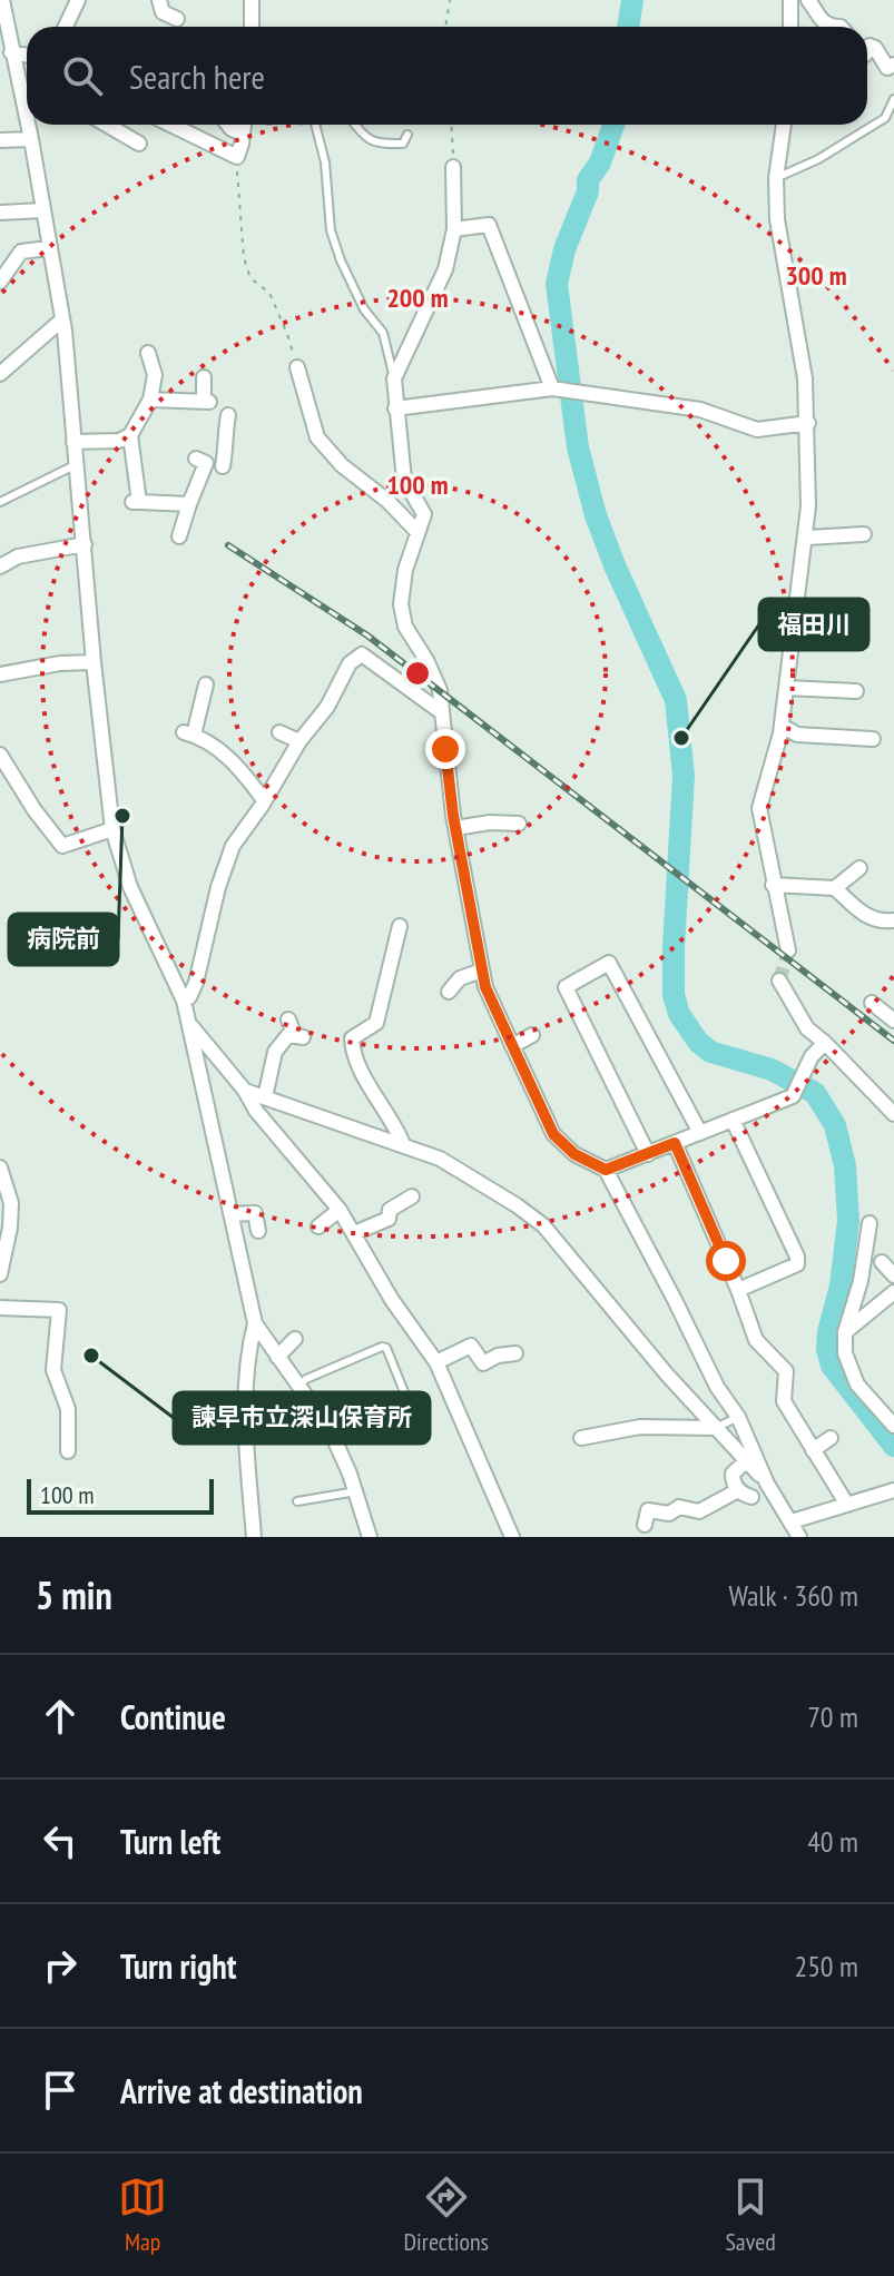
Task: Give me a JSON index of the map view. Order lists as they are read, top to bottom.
{
  "places": ["福田川", "病院前", "諫早市立深山保育所"],
  "scale_bar": "100 m",
  "page": {
    "search": "Search here",
    "scale": "100 m",
    "heading": ["5 min", "Walk · 360 m"],
    "list": [
      ["Continue", "70 m"],
      ["Turn left", "40 m"],
      ["Turn right", "250 m"],
      "Arrive at destination"
    ],
    "nav": ["Map", "Directions", "Saved"]
  },
  "rings": ["300 m", "200 m", "100 m"]
}
